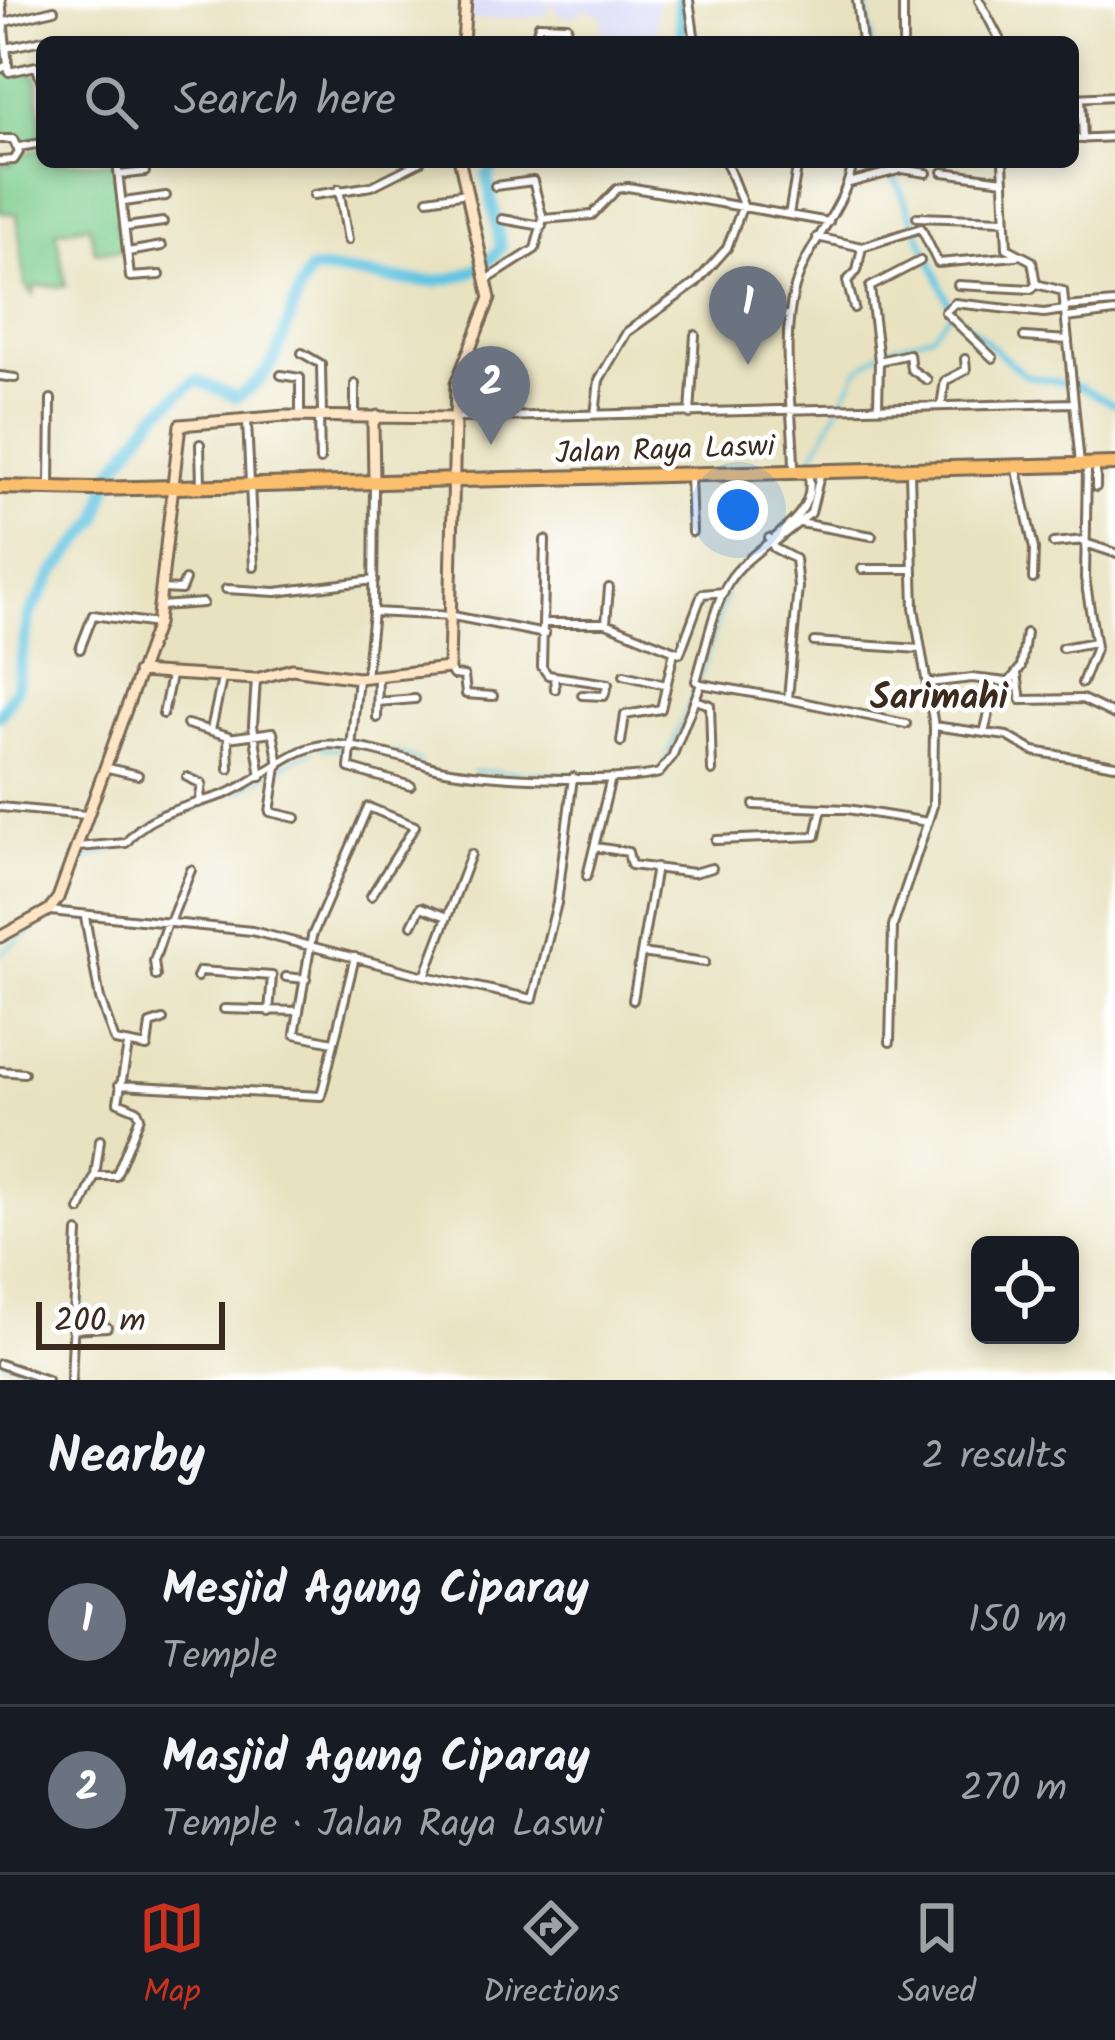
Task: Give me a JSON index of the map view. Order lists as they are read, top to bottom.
{
  "streets": {
    "main road": ["Jalan Raya Laswi"]
  },
  "districts": ["Sarimahi"],
  "scale_bar": "200 m",
  "page": {
    "search": "Search here",
    "pins": ["1", "2"],
    "scale": "200 m",
    "heading": ["Nearby", "2 results"],
    "list": [
      {
        "mark": "1",
        "name": "Mesjid Agung Ciparay",
        "note": "Temple",
        "value": "150 m"
      },
      {
        "mark": "2",
        "name": "Masjid Agung Ciparay",
        "note": "Temple · Jalan Raya Laswi",
        "value": "270 m"
      }
    ],
    "nav": ["Map", "Directions", "Saved"]
  }
}
